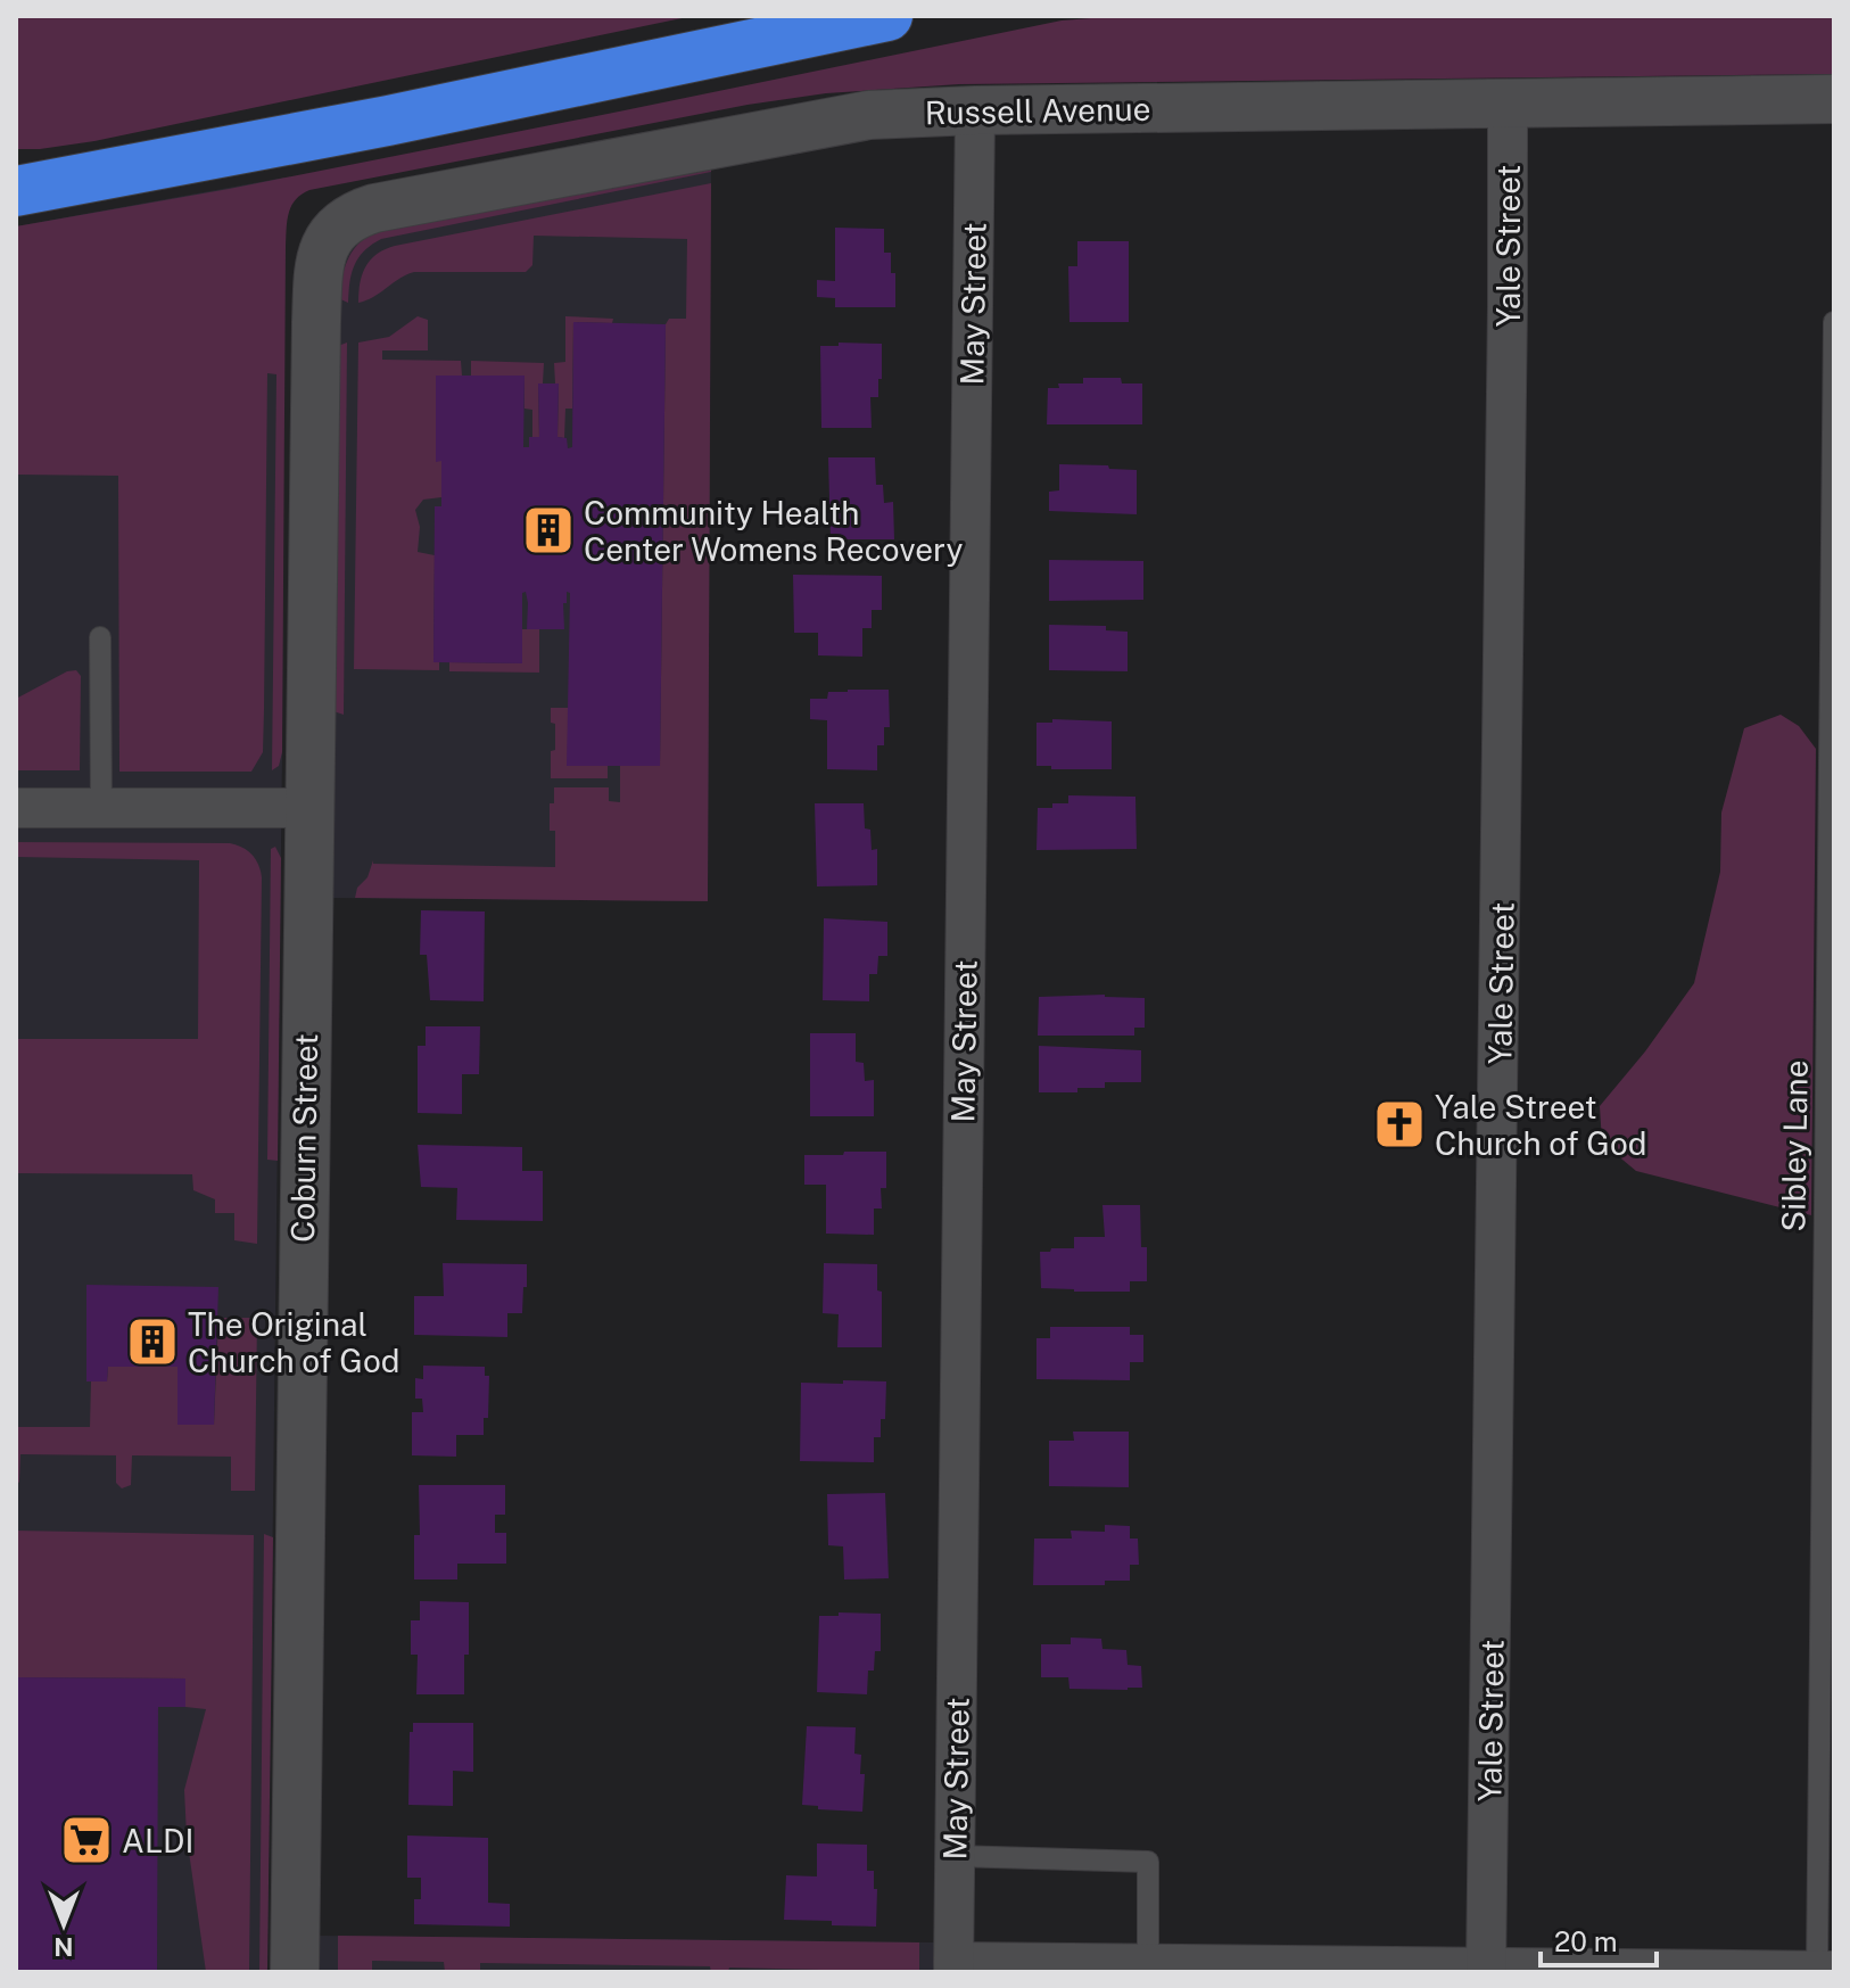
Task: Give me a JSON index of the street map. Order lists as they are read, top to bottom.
{
  "streets": {
    "street": [
      "Russell Avenue",
      "Yale Street",
      "May Street",
      "Coburn Street"
    ],
    "lane": ["Sibley Lane"]
  },
  "crossings": [
    ["Russell Avenue", "Yale Street"],
    ["Russell Avenue", "May Street"],
    ["Russell Avenue", "Coburn Street"]
  ],
  "places": {
    "building": ["Community Health Center Womens Recovery", "The Original Church of God"],
    "church": ["Yale Street Church of God"],
    "supermarket": ["ALDI"]
  },
  "scale_bar": "20 m",
  "north": "bottom"
}
